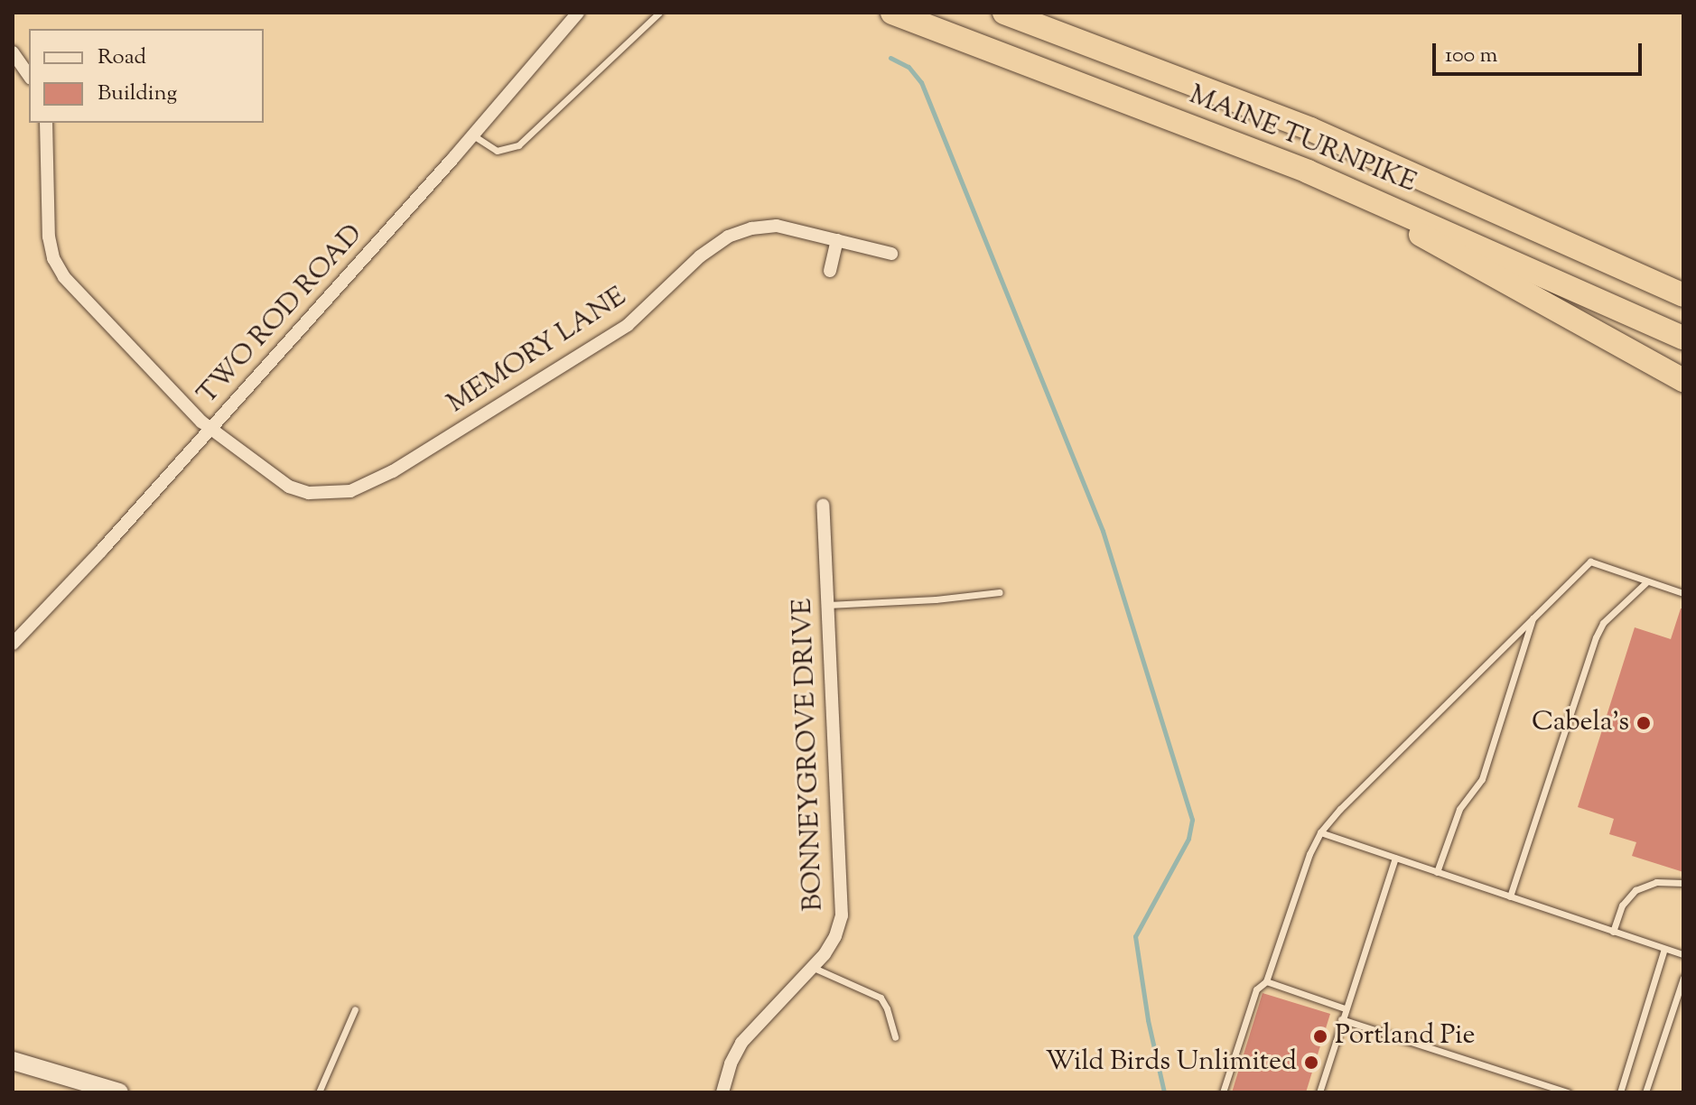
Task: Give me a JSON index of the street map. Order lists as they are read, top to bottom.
{
  "streets": {
    "highway": ["MAINE TURNPIKE"],
    "street": ["TWO ROD ROAD", "MEMORY LANE", "BONNEYGROVE DRIVE"]
  },
  "crossings": [
    ["TWO ROD ROAD", "MEMORY LANE"]
  ],
  "places": ["Cabela's", "Portland Pie", "Wild Birds Unlimited"],
  "legend": ["Road", "Building"],
  "scale_bar": "100 m"
}
